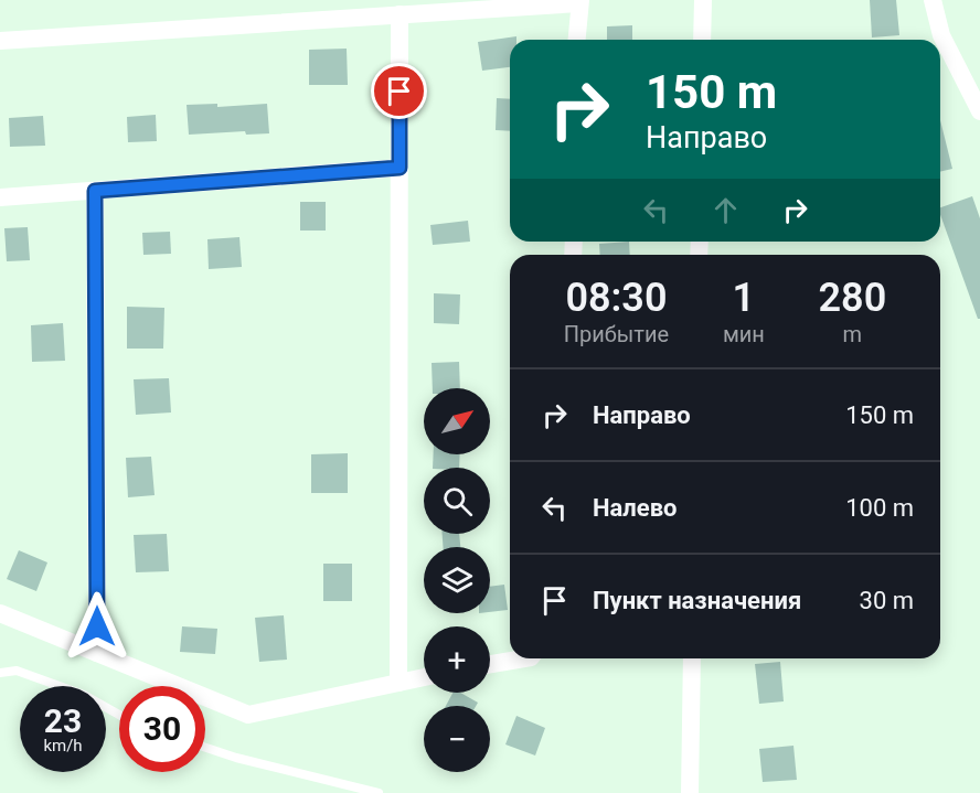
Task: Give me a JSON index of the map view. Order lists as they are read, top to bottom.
{
  "north": "top right",
  "page": {
    "turn": ["150 m", "Направо"],
    "eta": [
      "08:30",
      "Прибытие",
      "1",
      "мин",
      "280",
      "m"
    ],
    "list": [
      {
        "name": "Направо",
        "value": "150 m"
      },
      {
        "name": "Налево",
        "value": "100 m"
      },
      {
        "name": "Пункт назначения",
        "value": "30 m"
      }
    ],
    "map_buttons": ["+", "−"],
    "speed": "23 km/h",
    "limit": "30"
  }
}
